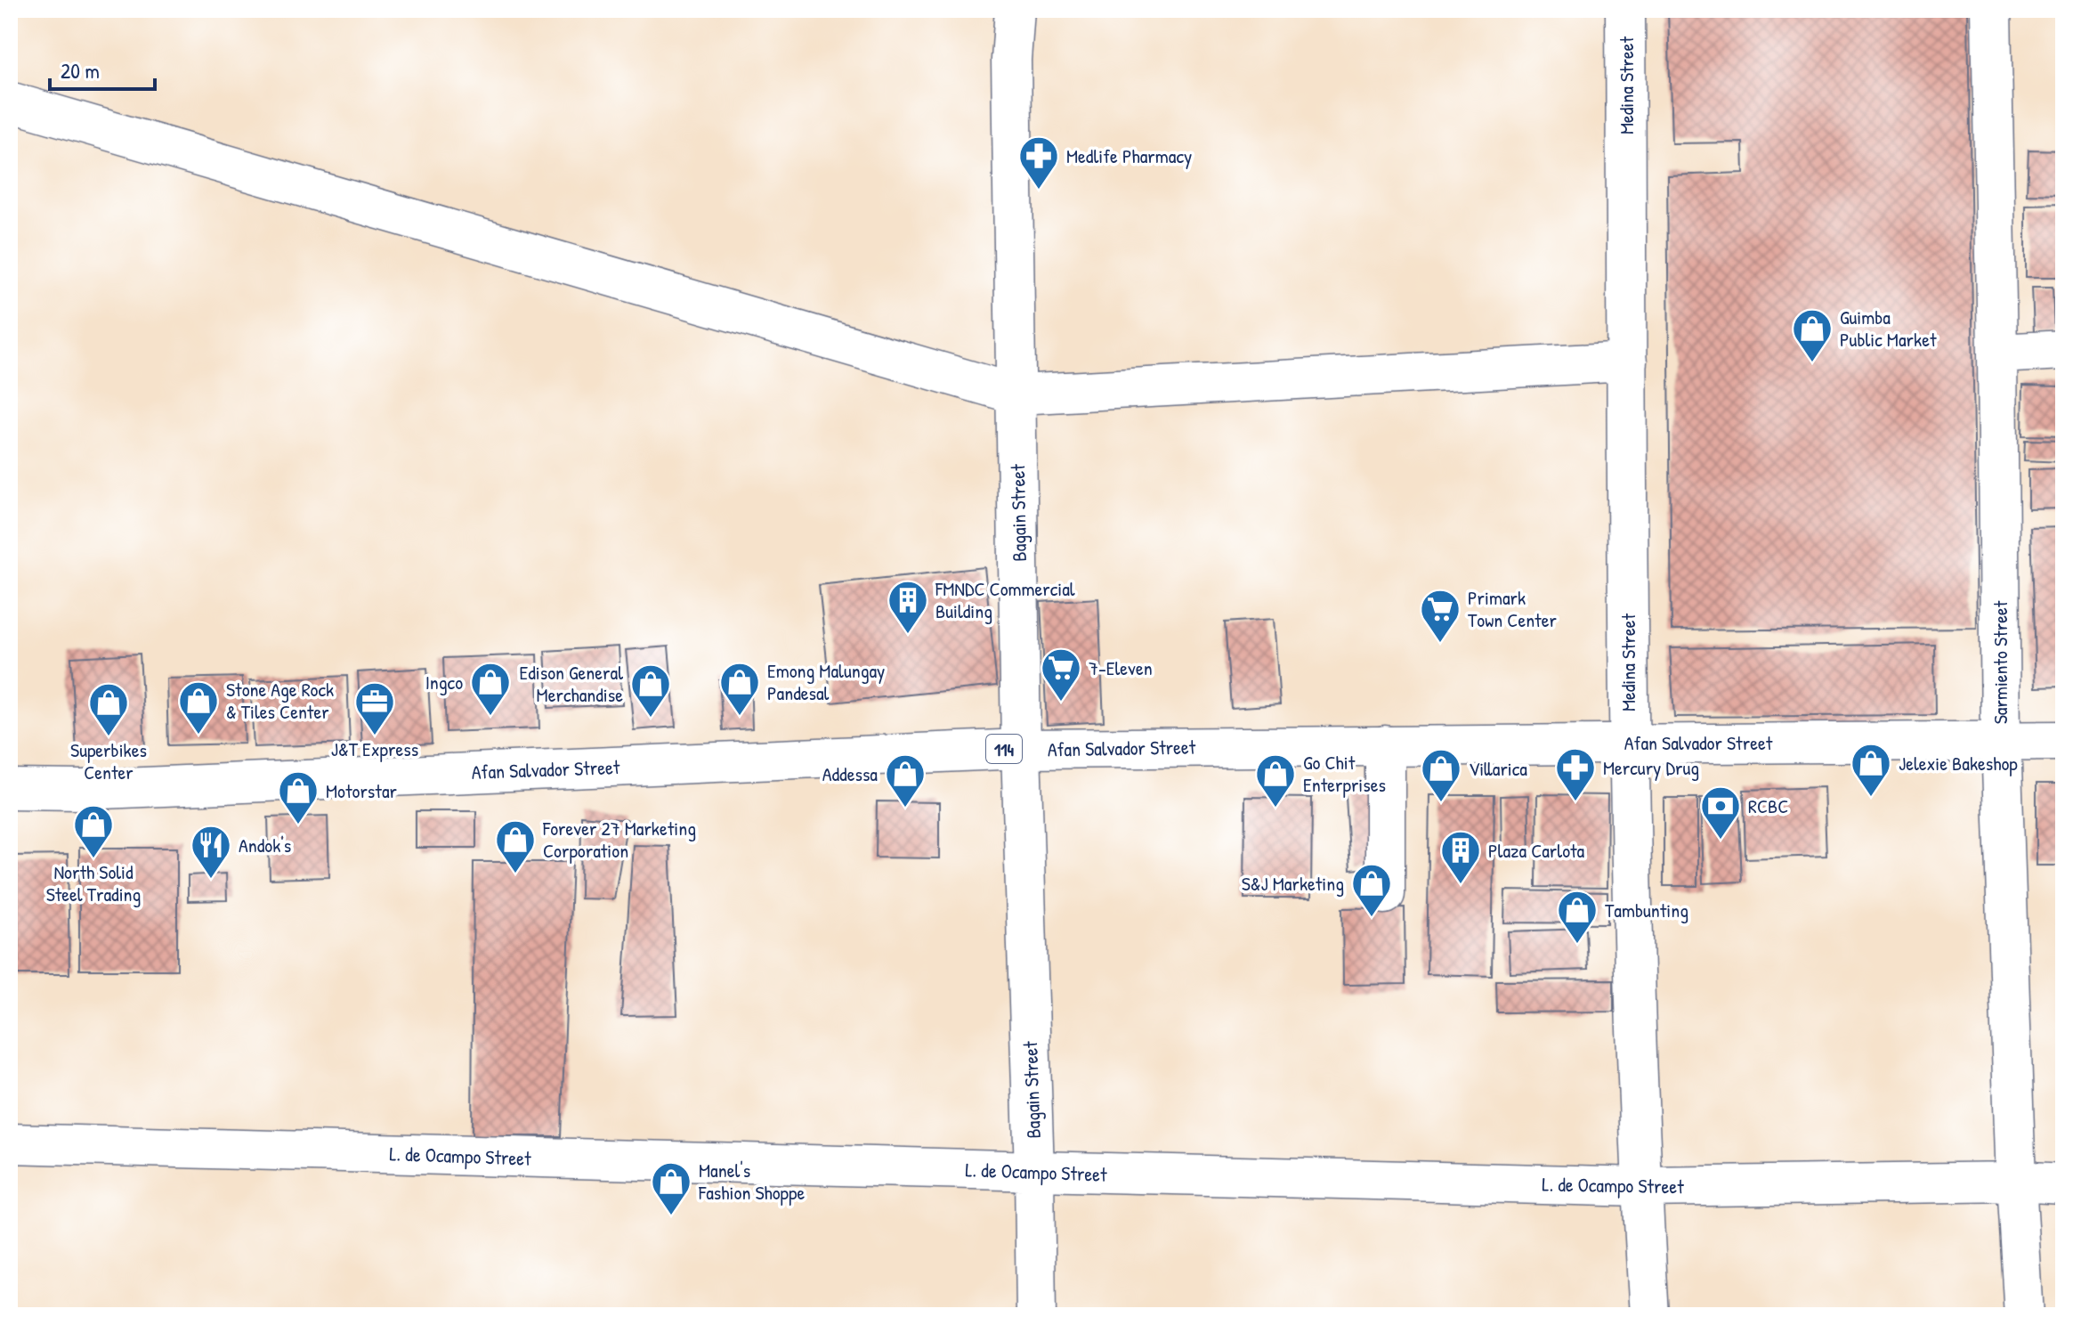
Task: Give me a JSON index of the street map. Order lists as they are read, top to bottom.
{
  "streets": {
    "street": [
      "Medina Street",
      "Bagain Street",
      "Sarmiento Street",
      "Afan Salvador Street",
      "114",
      "L. de Ocampo Street"
    ]
  },
  "crossings": [
    ["Medina Street", "Afan Salvador Street"],
    ["Medina Street", "L. de Ocampo Street"],
    ["Bagain Street", "Afan Salvador Street"],
    ["Bagain Street", "L. de Ocampo Street"],
    ["Sarmiento Street", "Afan Salvador Street"],
    ["Sarmiento Street", "L. de Ocampo Street"]
  ],
  "places": {
    "pharmacy": ["Medlife Pharmacy", "Mercury Drug"],
    "shop": [
      "Guimba Public Market",
      "Ingco",
      "Emong Malungay Pandesal",
      "Edison General Merchandise",
      "Stone Age Rock & Tiles Center",
      "Superbikes Center",
      "Jelexie Bakeshop",
      "Villarica",
      "Addessa",
      "Go Chit Enterprises",
      "Motorstar",
      "North Solid Steel Trading",
      "Forever 27 Marketing Corporation",
      "S&J Marketing",
      "Tambunting",
      "Manel's Fashion Shoppe"
    ],
    "building": ["FMNDC Commercial Building", "Plaza Carlota"],
    "supermarket": ["Primark Town Center", "7-Eleven"],
    "office": ["J&T Express"],
    "bank": ["RCBC"],
    "restaurant": ["Andok's"]
  },
  "scale_bar": "20 m"
}
